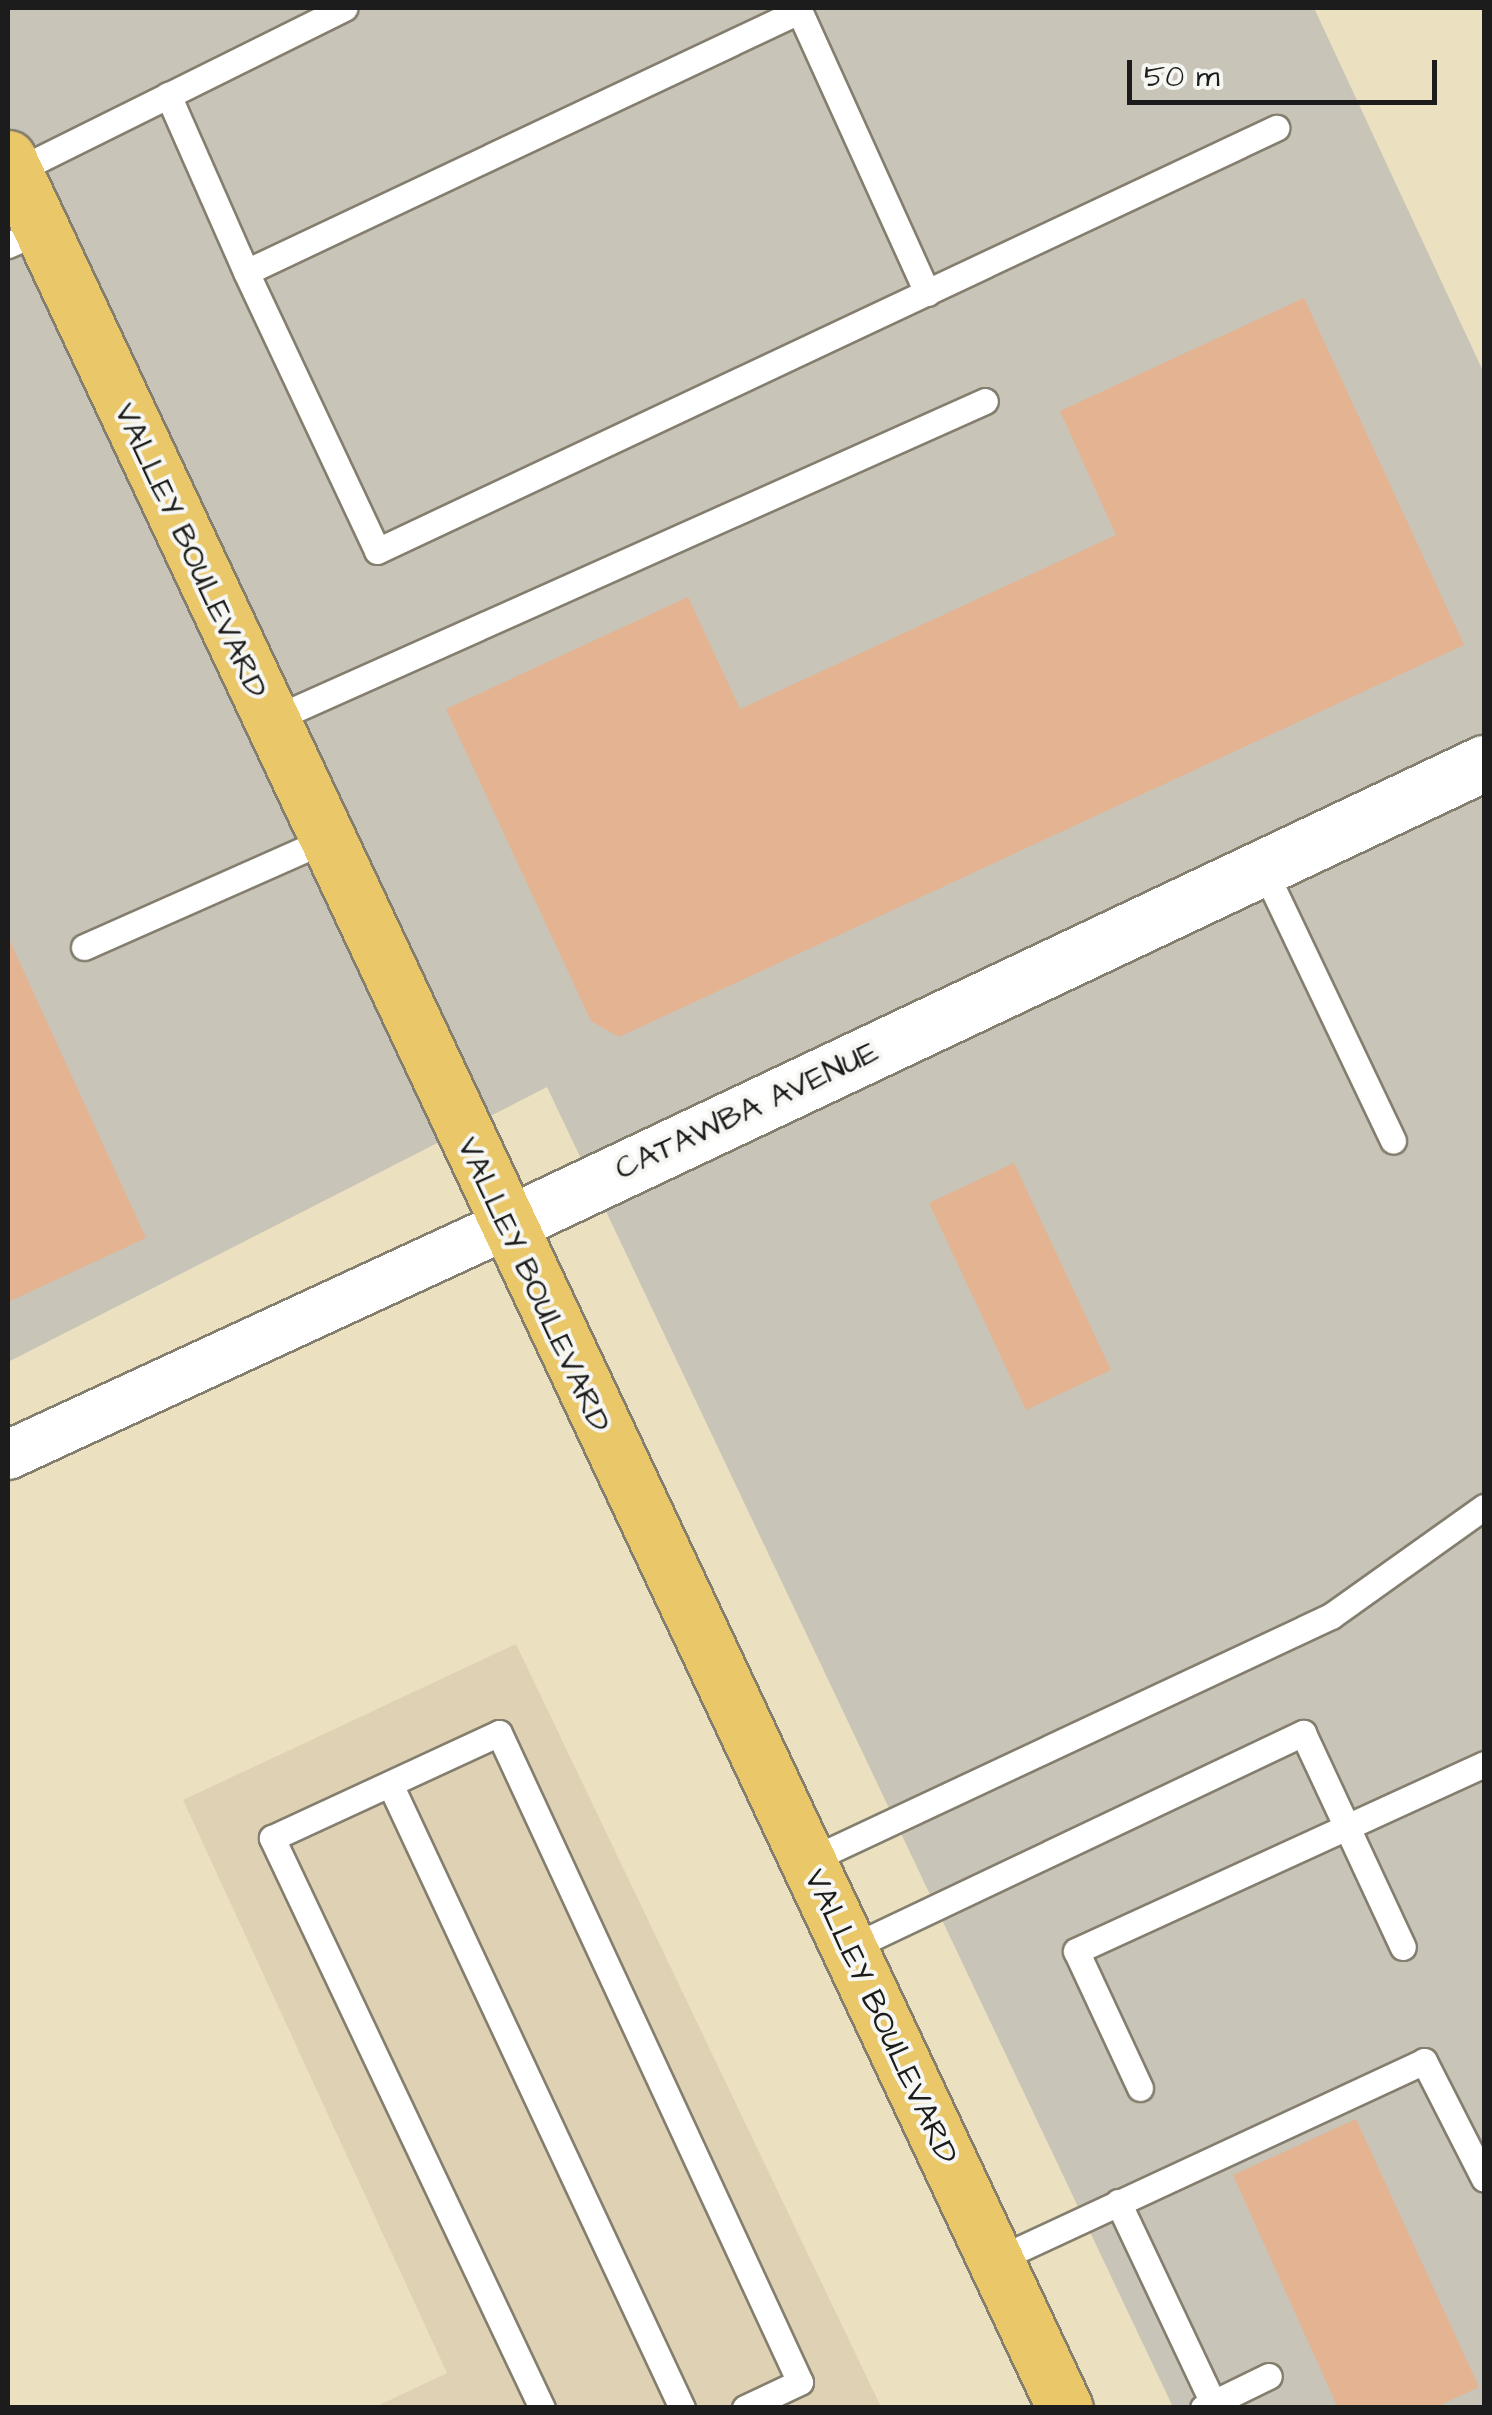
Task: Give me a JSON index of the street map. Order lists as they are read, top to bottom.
{
  "streets": {
    "main road": ["VALLEY BOULEVARD"],
    "street": ["CATAWBA AVENUE"]
  },
  "crossings": [
    ["VALLEY BOULEVARD", "CATAWBA AVENUE"]
  ],
  "scale_bar": "50 m"
}
